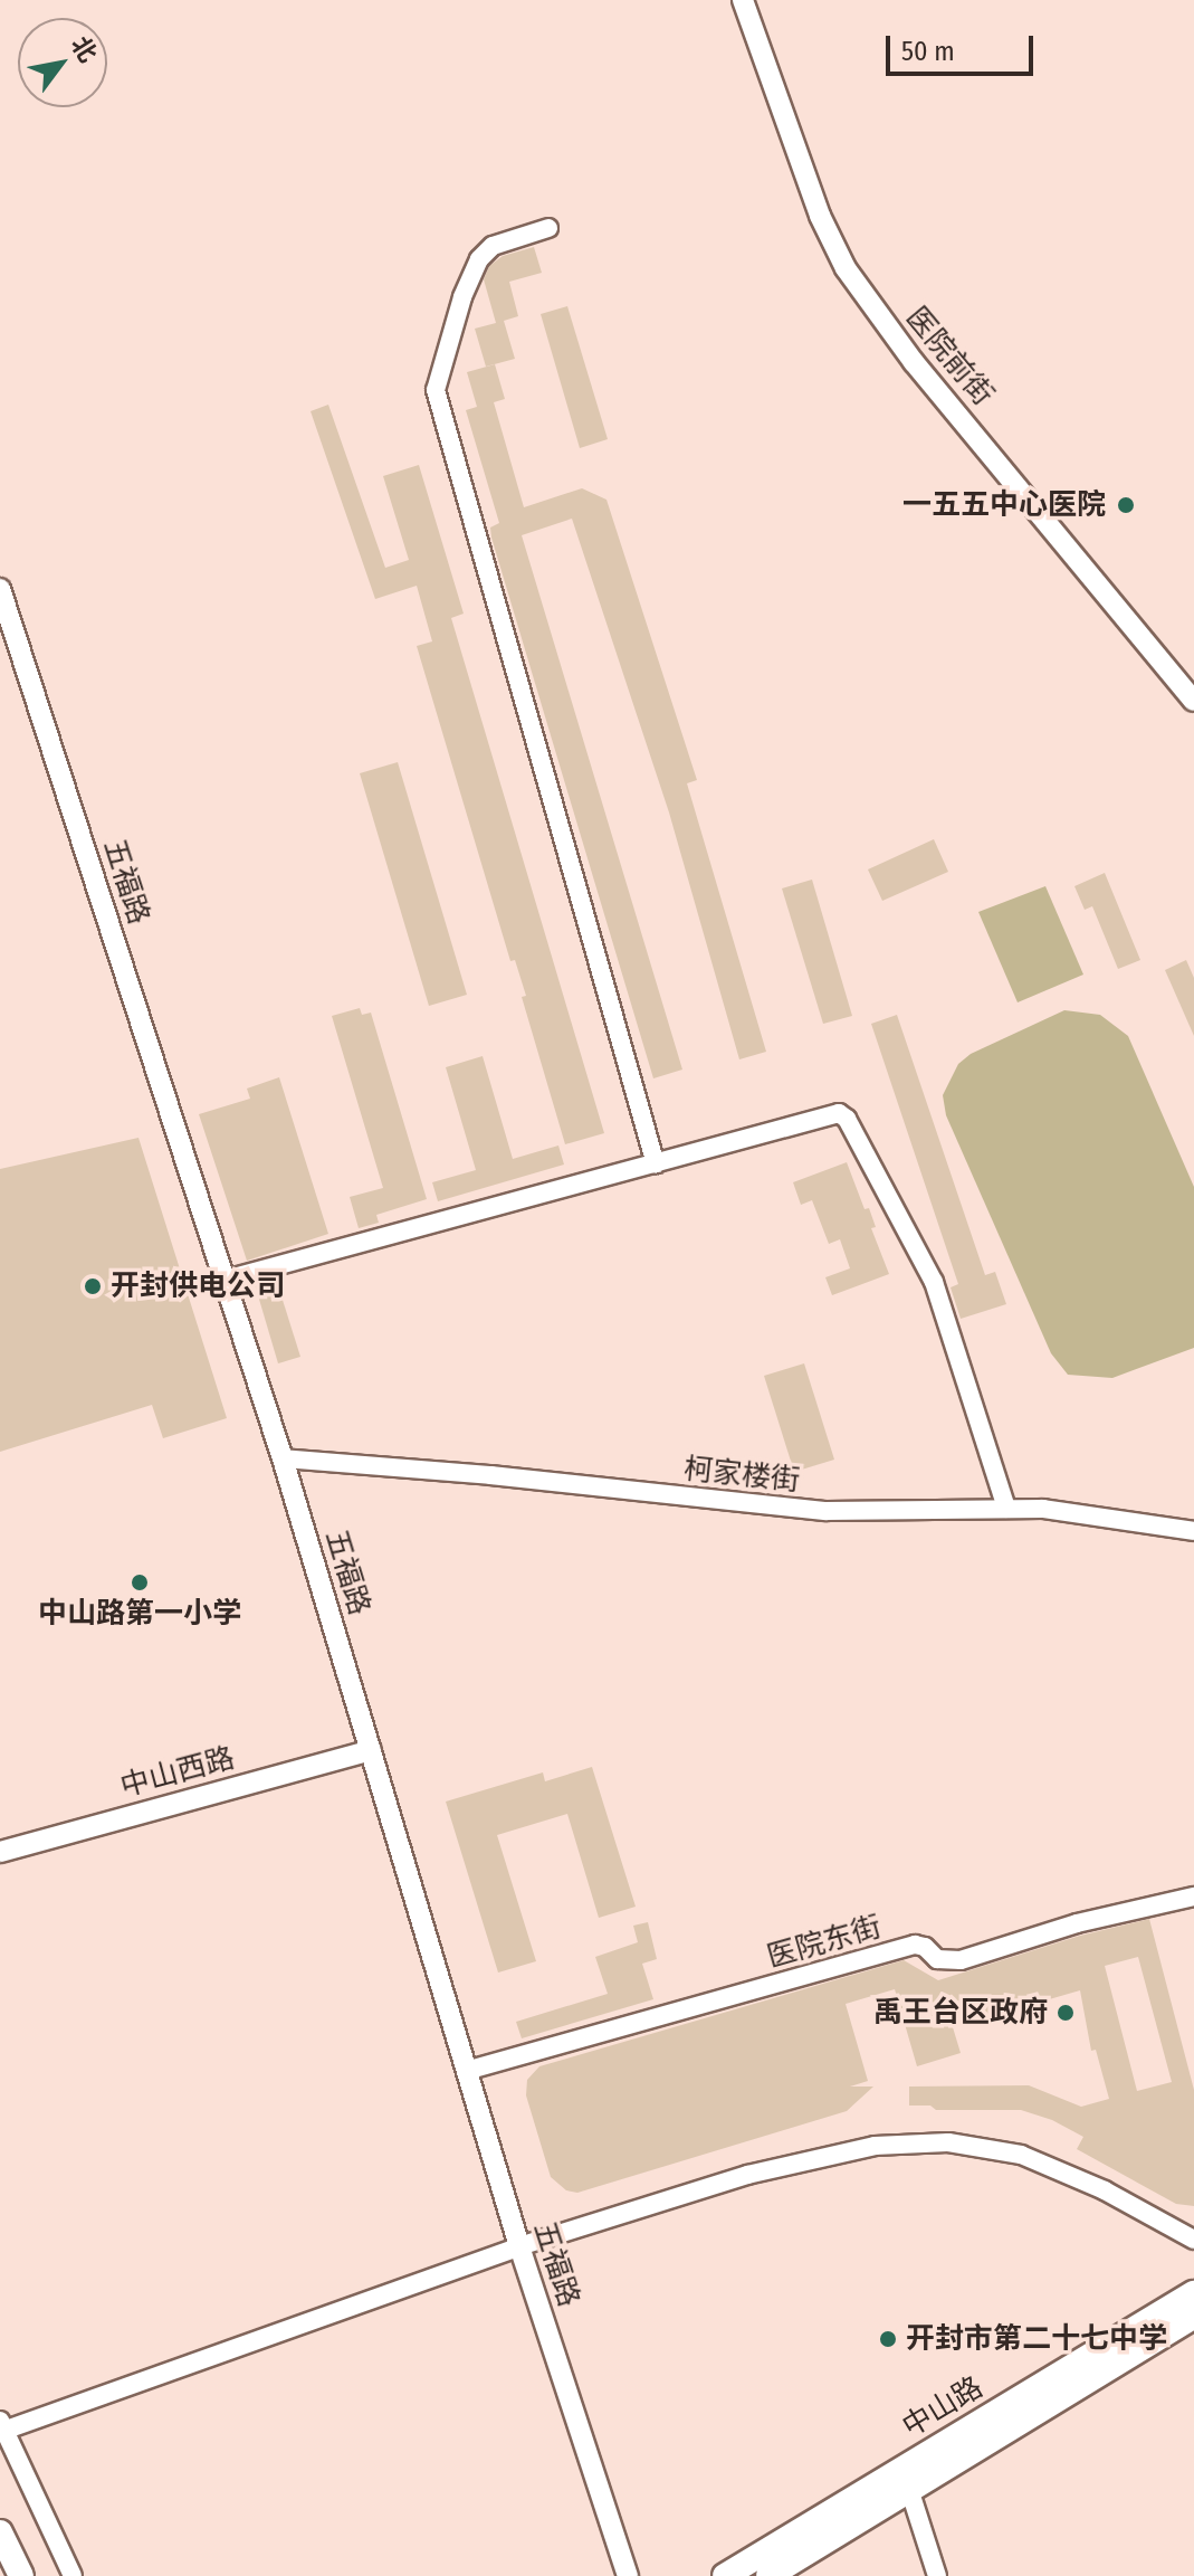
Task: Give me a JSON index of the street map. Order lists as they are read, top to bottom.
{
  "streets": {
    "main road": ["中山路"],
    "street": [
      "医院前街",
      "五福路",
      "柯家楼街",
      "中山西路",
      "医院东街"
    ]
  },
  "crossings": [
    ["五福路", "柯家楼街"],
    ["五福路", "中山西路"],
    ["五福路", "医院东街"]
  ],
  "places": [
    "一五五中心医院",
    "开封供电公司",
    "中山路第一小学",
    "禹王台区政府",
    "开封市第二十七中学"
  ],
  "scale_bar": "50 m",
  "north": "top right"
}
